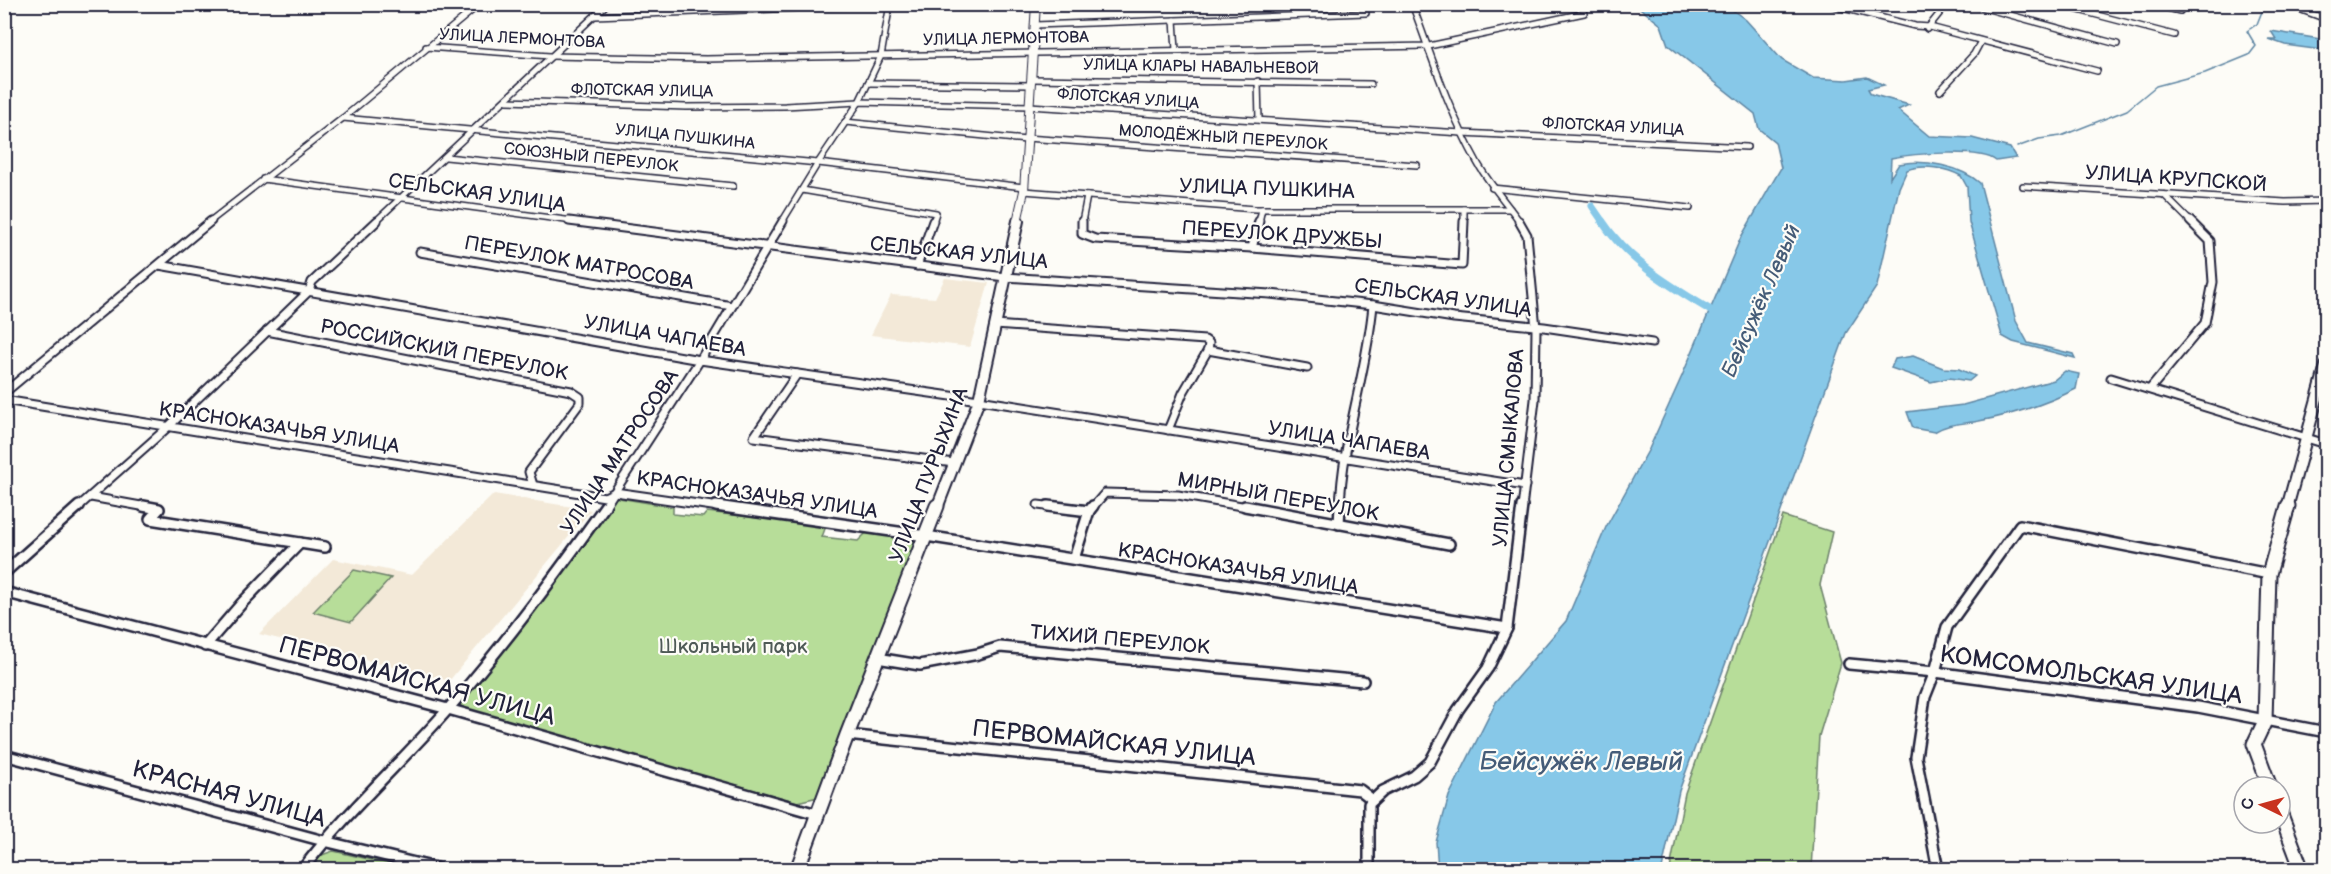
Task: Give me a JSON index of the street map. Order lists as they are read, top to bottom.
{
  "streets": {
    "street": [
      "УЛИЦА ЛЕРМОНТОВА",
      "УЛИЦА КЛАРЫ НАВАЛЬНЕВОЙ",
      "ФЛОТСКАЯ УЛИЦА",
      "УЛИЦА ПУШКИНА",
      "МОЛОДЁЖНЫЙ ПЕРЕУЛОК",
      "СОЮЗНЫЙ ПЕРЕУЛОК",
      "УЛИЦА КРУПСКОЙ",
      "СЕЛЬСКАЯ УЛИЦА",
      "ПЕРЕУЛОК ДРУЖБЫ",
      "ПЕРЕУЛОК МАТРОСОВА",
      "УЛИЦА ЧАПАЕВА",
      "РОССИЙСКИЙ ПЕРЕУЛОК",
      "КРАСНОКАЗАЧЬЯ УЛИЦА",
      "УЛИЦА СМЫКАЛОВА",
      "УЛИЦА МАТРОСОВА",
      "УЛИЦА ПУРЫХИНА",
      "МИРНЫЙ ПЕРЕУЛОК",
      "ТИХИЙ ПЕРЕУЛОК",
      "КОМСОМОЛЬСКАЯ УЛИЦА",
      "ПЕРВОМАЙСКАЯ УЛИЦА",
      "КРАСНАЯ УЛИЦА"
    ]
  },
  "crossings": [
    ["УЛИЦА ЛЕРМОНТОВА", "УЛИЦА СМЫКАЛОВА"],
    ["УЛИЦА ЛЕРМОНТОВА", "УЛИЦА МАТРОСОВА"],
    ["УЛИЦА ЛЕРМОНТОВА", "УЛИЦА ПУРЫХИНА"],
    ["УЛИЦА КЛАРЫ НАВАЛЬНЕВОЙ", "УЛИЦА МАТРОСОВА"],
    ["УЛИЦА КЛАРЫ НАВАЛЬНЕВОЙ", "УЛИЦА ПУРЫХИНА"],
    ["ФЛОТСКАЯ УЛИЦА", "УЛИЦА СМЫКАЛОВА"],
    ["ФЛОТСКАЯ УЛИЦА", "УЛИЦА МАТРОСОВА"],
    ["ФЛОТСКАЯ УЛИЦА", "УЛИЦА ПУРЫХИНА"],
    ["УЛИЦА ПУШКИНА", "ПЕРЕУЛОК ДРУЖБЫ"],
    ["УЛИЦА ПУШКИНА", "УЛИЦА СМЫКАЛОВА"],
    ["УЛИЦА ПУШКИНА", "УЛИЦА МАТРОСОВА"],
    ["УЛИЦА ПУШКИНА", "УЛИЦА ПУРЫХИНА"],
    ["МОЛОДЁЖНЫЙ ПЕРЕУЛОК", "УЛИЦА МАТРОСОВА"],
    ["МОЛОДЁЖНЫЙ ПЕРЕУЛОК", "УЛИЦА ПУРЫХИНА"],
    ["СЕЛЬСКАЯ УЛИЦА", "УЛИЦА СМЫКАЛОВА"],
    ["СЕЛЬСКАЯ УЛИЦА", "УЛИЦА МАТРОСОВА"],
    ["СЕЛЬСКАЯ УЛИЦА", "УЛИЦА ПУРЫХИНА"],
    ["ПЕРЕУЛОК МАТРОСОВА", "УЛИЦА МАТРОСОВА"],
    ["УЛИЦА ЧАПАЕВА", "УЛИЦА СМЫКАЛОВА"],
    ["УЛИЦА ЧАПАЕВА", "УЛИЦА МАТРОСОВА"],
    ["УЛИЦА ЧАПАЕВА", "УЛИЦА ПУРЫХИНА"],
    ["РОССИЙСКИЙ ПЕРЕУЛОК", "КРАСНОКАЗАЧЬЯ УЛИЦА"],
    ["КРАСНОКАЗАЧЬЯ УЛИЦА", "УЛИЦА СМЫКАЛОВА"],
    ["КРАСНОКАЗАЧЬЯ УЛИЦА", "УЛИЦА МАТРОСОВА"],
    ["КРАСНОКАЗАЧЬЯ УЛИЦА", "УЛИЦА ПУРЫХИНА"],
    ["УЛИЦА СМЫКАЛОВА", "ПЕРВОМАЙСКАЯ УЛИЦА"],
    ["УЛИЦА МАТРОСОВА", "ПЕРВОМАЙСКАЯ УЛИЦА"],
    ["УЛИЦА МАТРОСОВА", "КРАСНАЯ УЛИЦА"],
    ["УЛИЦА ПУРЫХИНА", "ТИХИЙ ПЕРЕУЛОК"],
    ["УЛИЦА ПУРЫХИНА", "ПЕРВОМАЙСКАЯ УЛИЦА"]
  ],
  "water": ["Бейсужёк Левый"],
  "parks": ["Школьный парк"],
  "north": "left"
}
